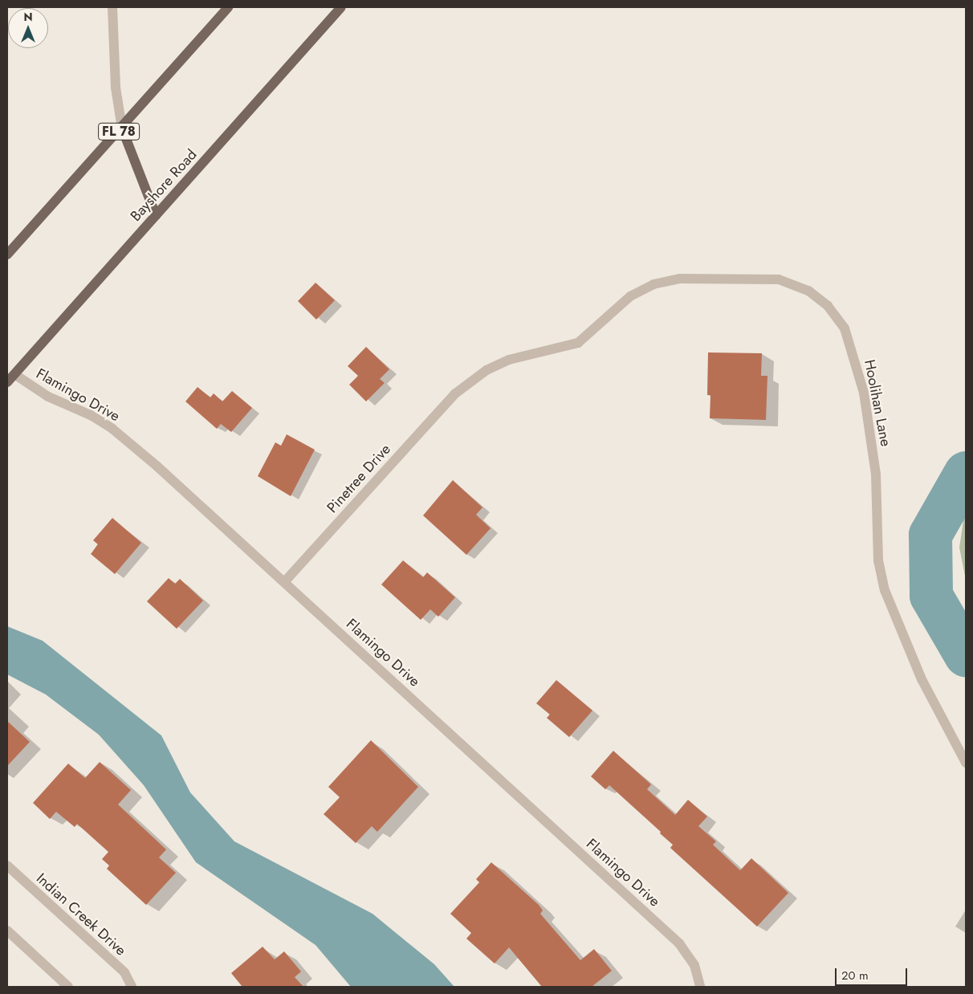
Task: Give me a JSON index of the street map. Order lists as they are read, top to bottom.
{
  "streets": {
    "main road": ["FL 78", "Bayshore Road"],
    "street": [
      "Flamingo Drive",
      "Hoolihan Lane",
      "Pinetree Drive",
      "Indian Creek Drive"
    ]
  },
  "crossings": [
    ["Bayshore Road", "Flamingo Drive"],
    ["Flamingo Drive", "Pinetree Drive"],
    ["Hoolihan Lane", "Pinetree Drive"]
  ],
  "scale_bar": "20 m",
  "north": "top"
}
